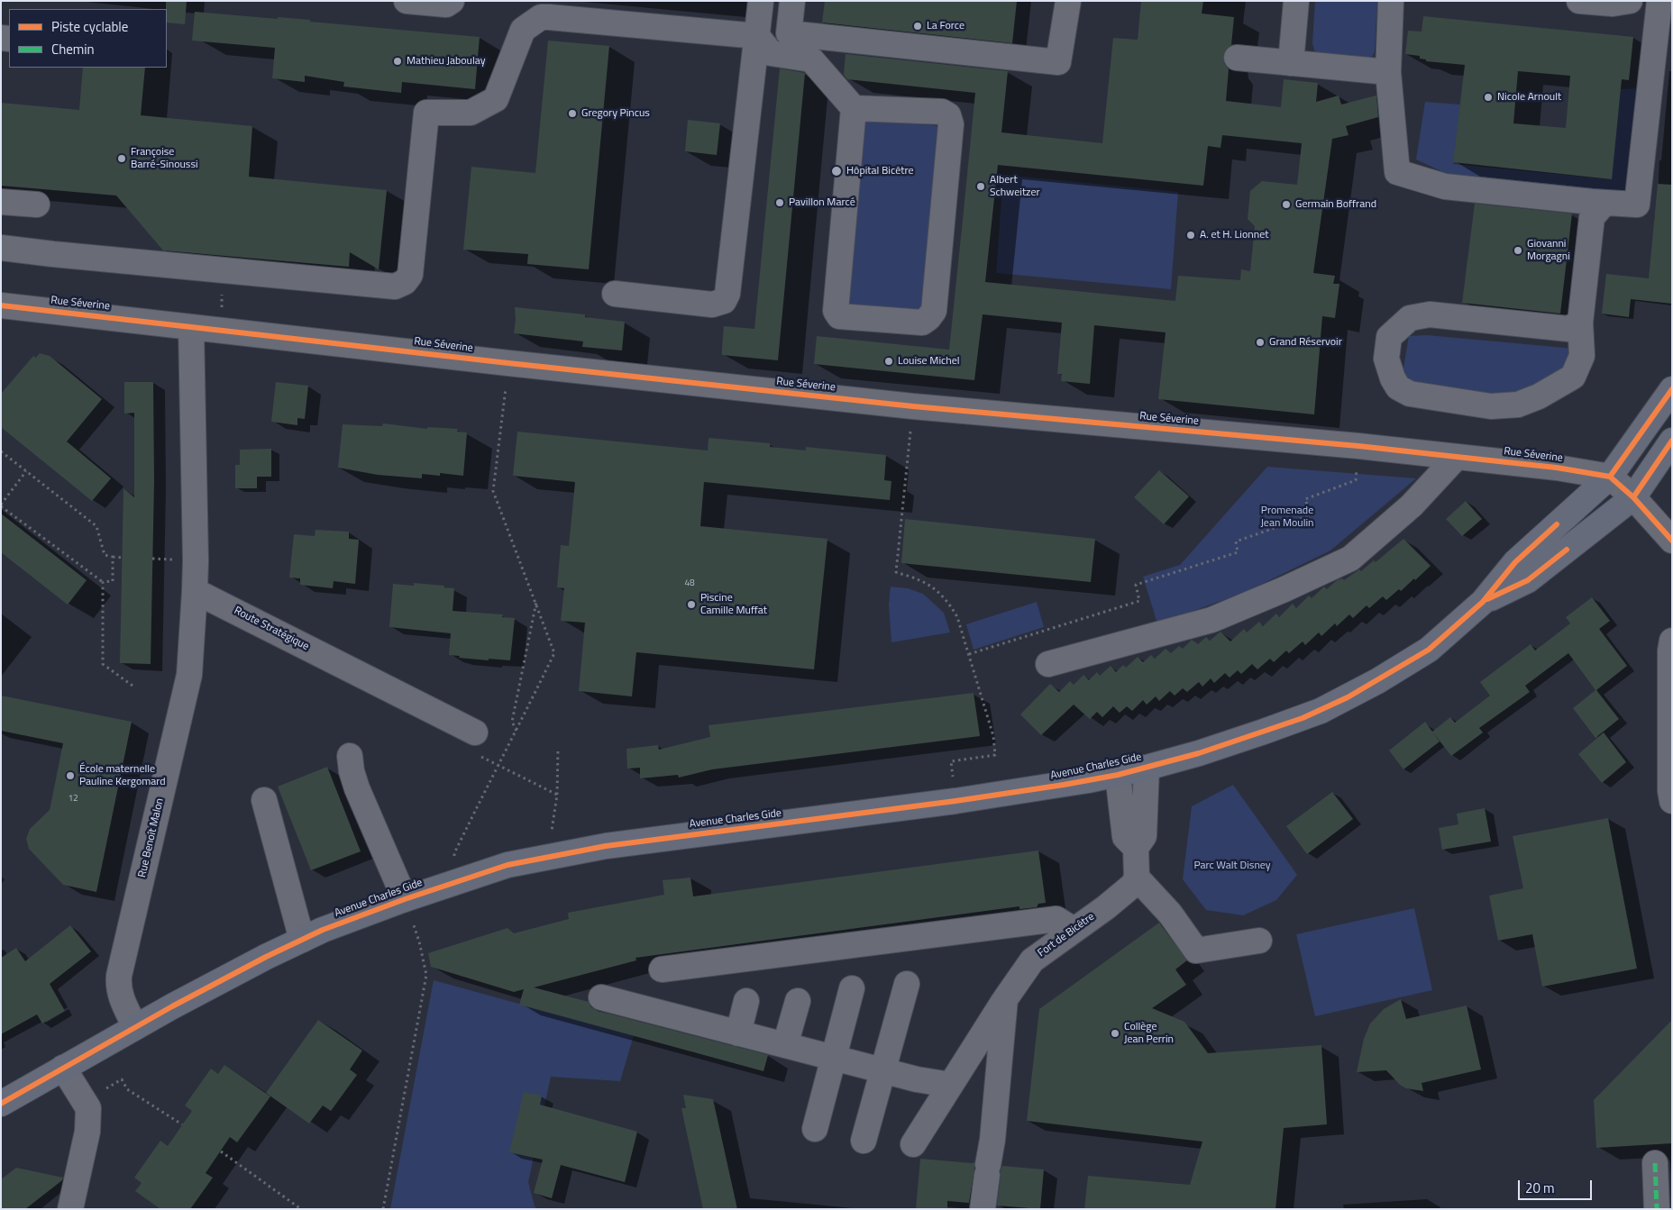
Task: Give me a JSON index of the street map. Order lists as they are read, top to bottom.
{
  "streets": {
    "main road": ["Avenue Charles Gide"],
    "street": [
      "Rue Séverine",
      "Route Stratégique",
      "Rue Benoît Malon",
      "Fort de Bicêtre"
    ]
  },
  "crossings": [
    ["Rue Séverine", "Avenue Charles Gide"],
    ["Route Stratégique", "Rue Benoît Malon"],
    ["Avenue Charles Gide", "Rue Benoît Malon"]
  ],
  "parks": ["Promenade Jean Moulin", "Parc Walt Disney"],
  "places": [
    "La Force",
    "Mathieu Jaboulay",
    "Nicole Arnoult",
    "Gregory Pincus",
    "Françoise Barré-Sinoussi",
    "Hôpital Bicêtre",
    "Albert Schweitzer",
    "Pavillon Marcé",
    "Germain Boffrand",
    "A. et H. Lionnet",
    "Giovanni Morgagni",
    "Grand Réservoir",
    "Louise Michel",
    "Piscine Camille Muffat",
    "École maternelle Pauline Kergomard",
    "Collège Jean Perrin"
  ],
  "house_numbers": ["48", "12"],
  "legend": ["Piste cyclable", "Chemin"],
  "scale_bar": "20 m"
}
